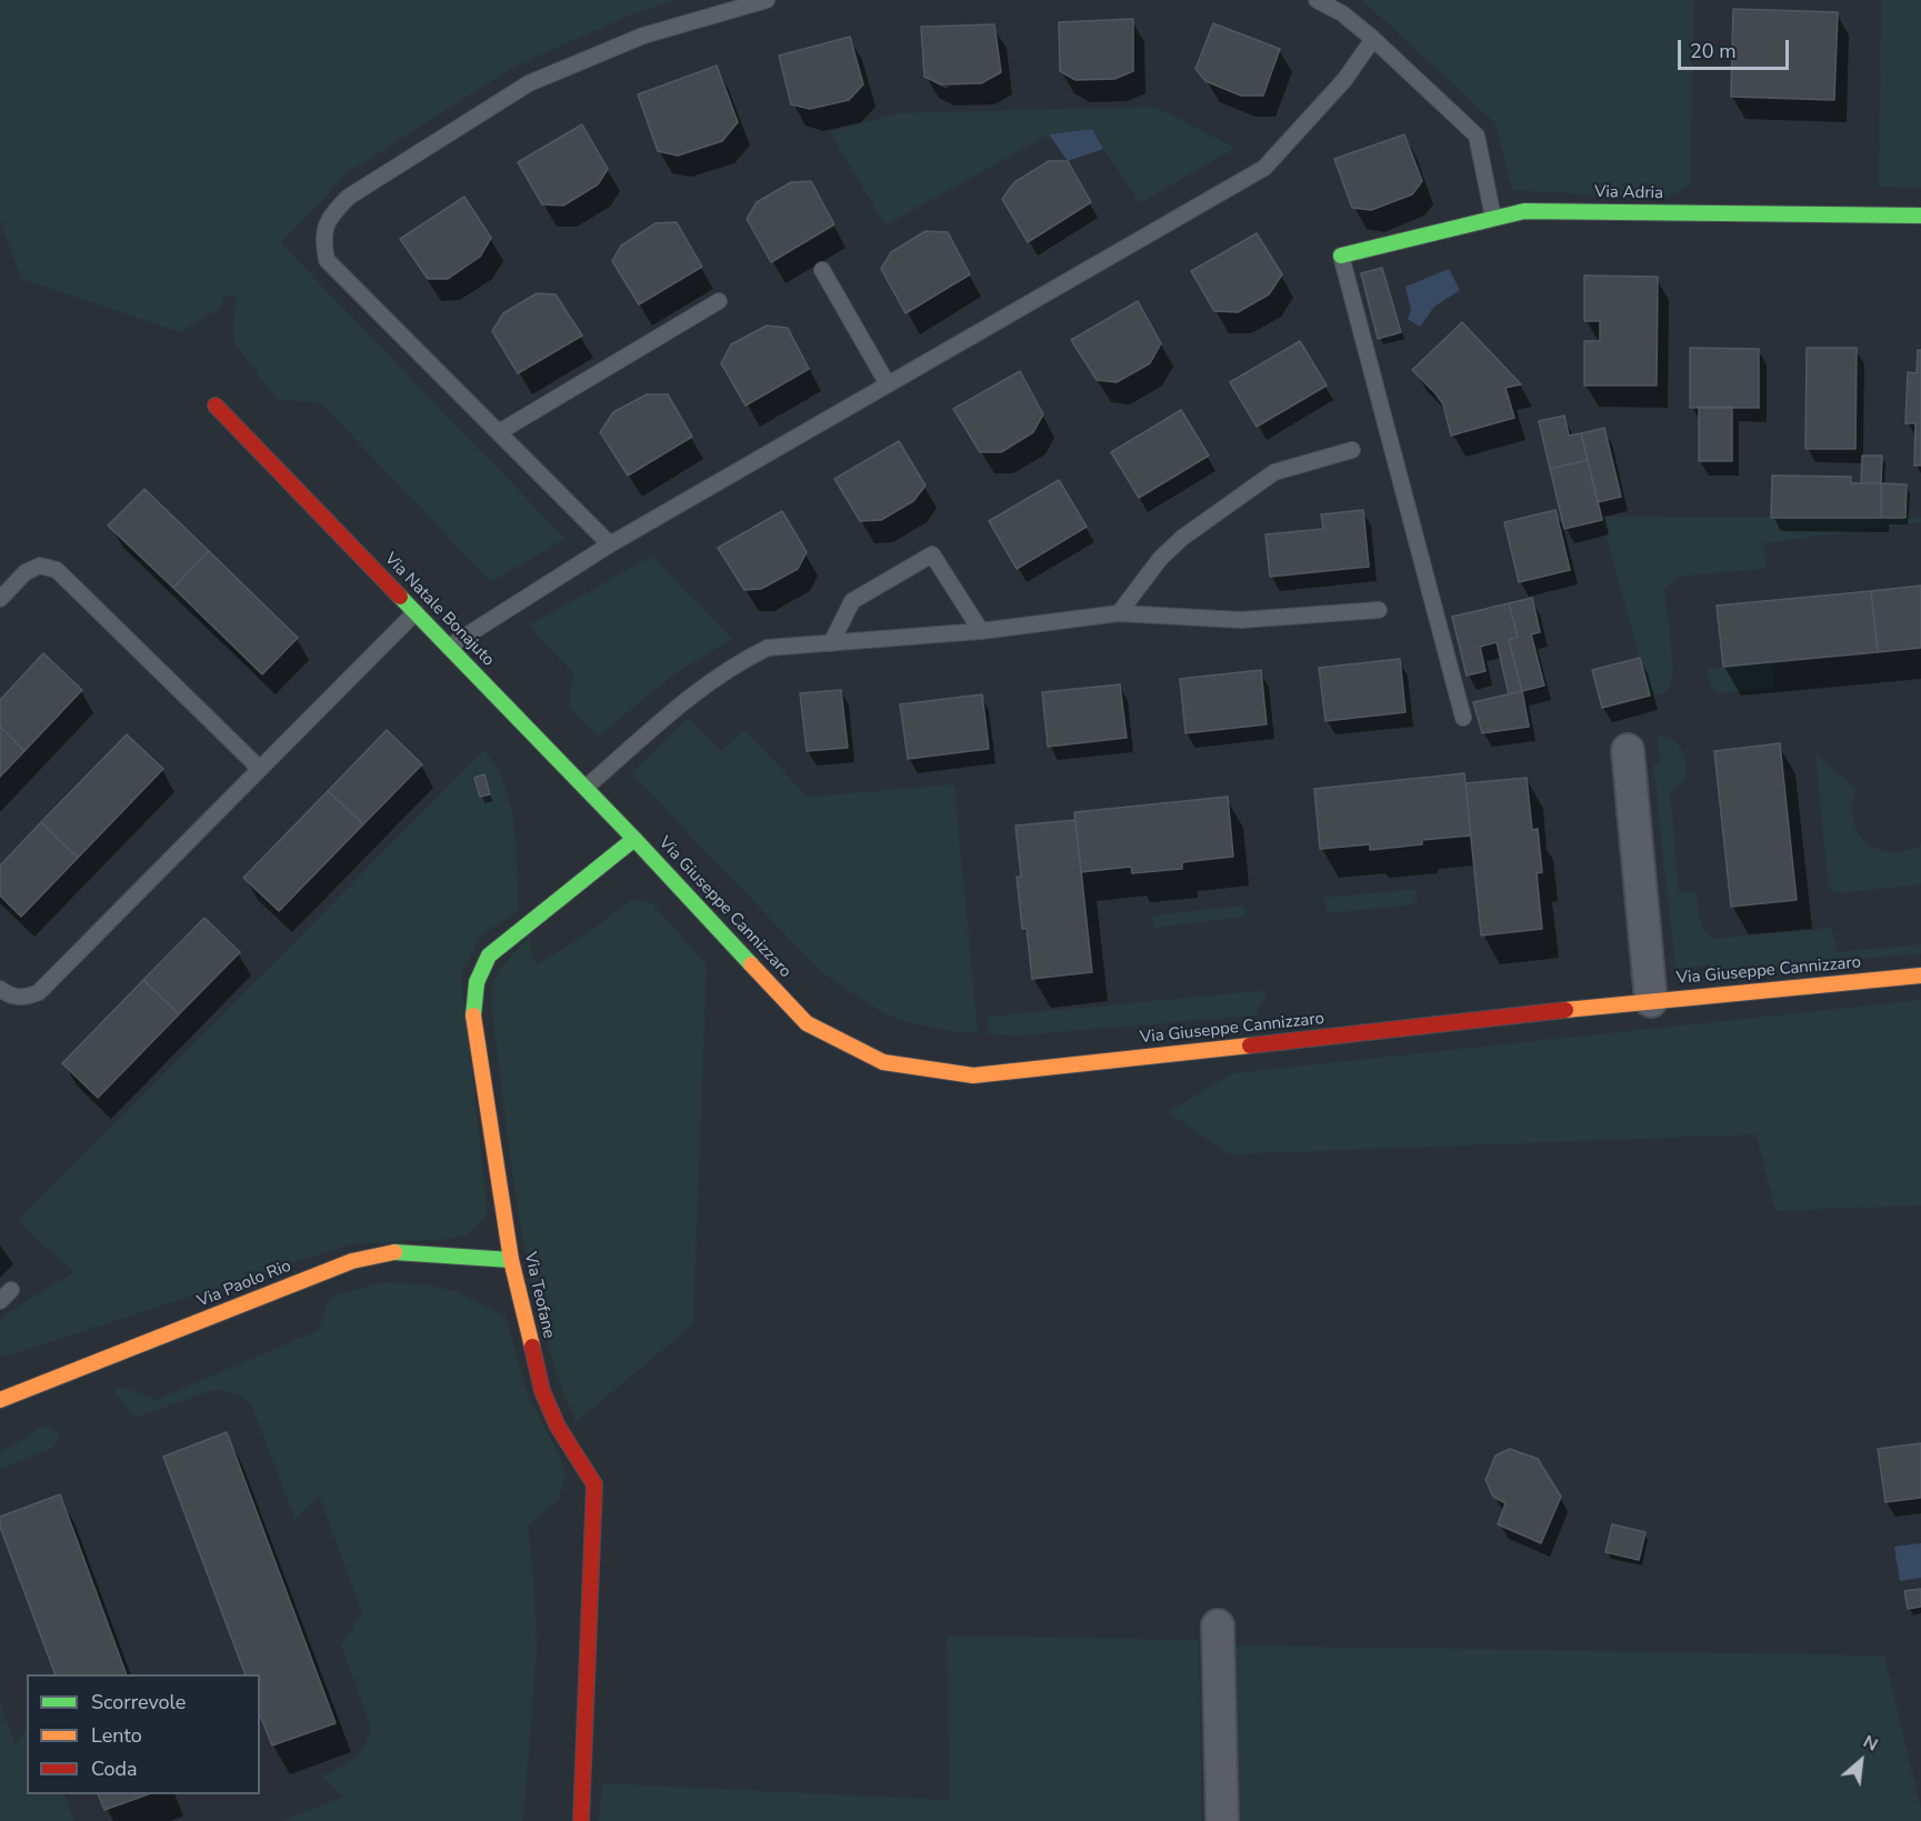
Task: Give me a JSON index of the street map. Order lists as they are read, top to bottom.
{
  "streets": {
    "street": [
      "Via Adria",
      "Via Natale Bonajuto",
      "Via Giuseppe Cannizzaro",
      "Via Paolo Rio",
      "Via Teofane"
    ]
  },
  "crossings": [
    ["Via Natale Bonajuto", "Via Giuseppe Cannizzaro"],
    ["Via Natale Bonajuto", "Via Teofane"],
    ["Via Giuseppe Cannizzaro", "Via Teofane"],
    ["Via Paolo Rio", "Via Teofane"]
  ],
  "legend": ["Scorrevole", "Lento", "Coda"],
  "scale_bar": "20 m",
  "north": "top right"
}
